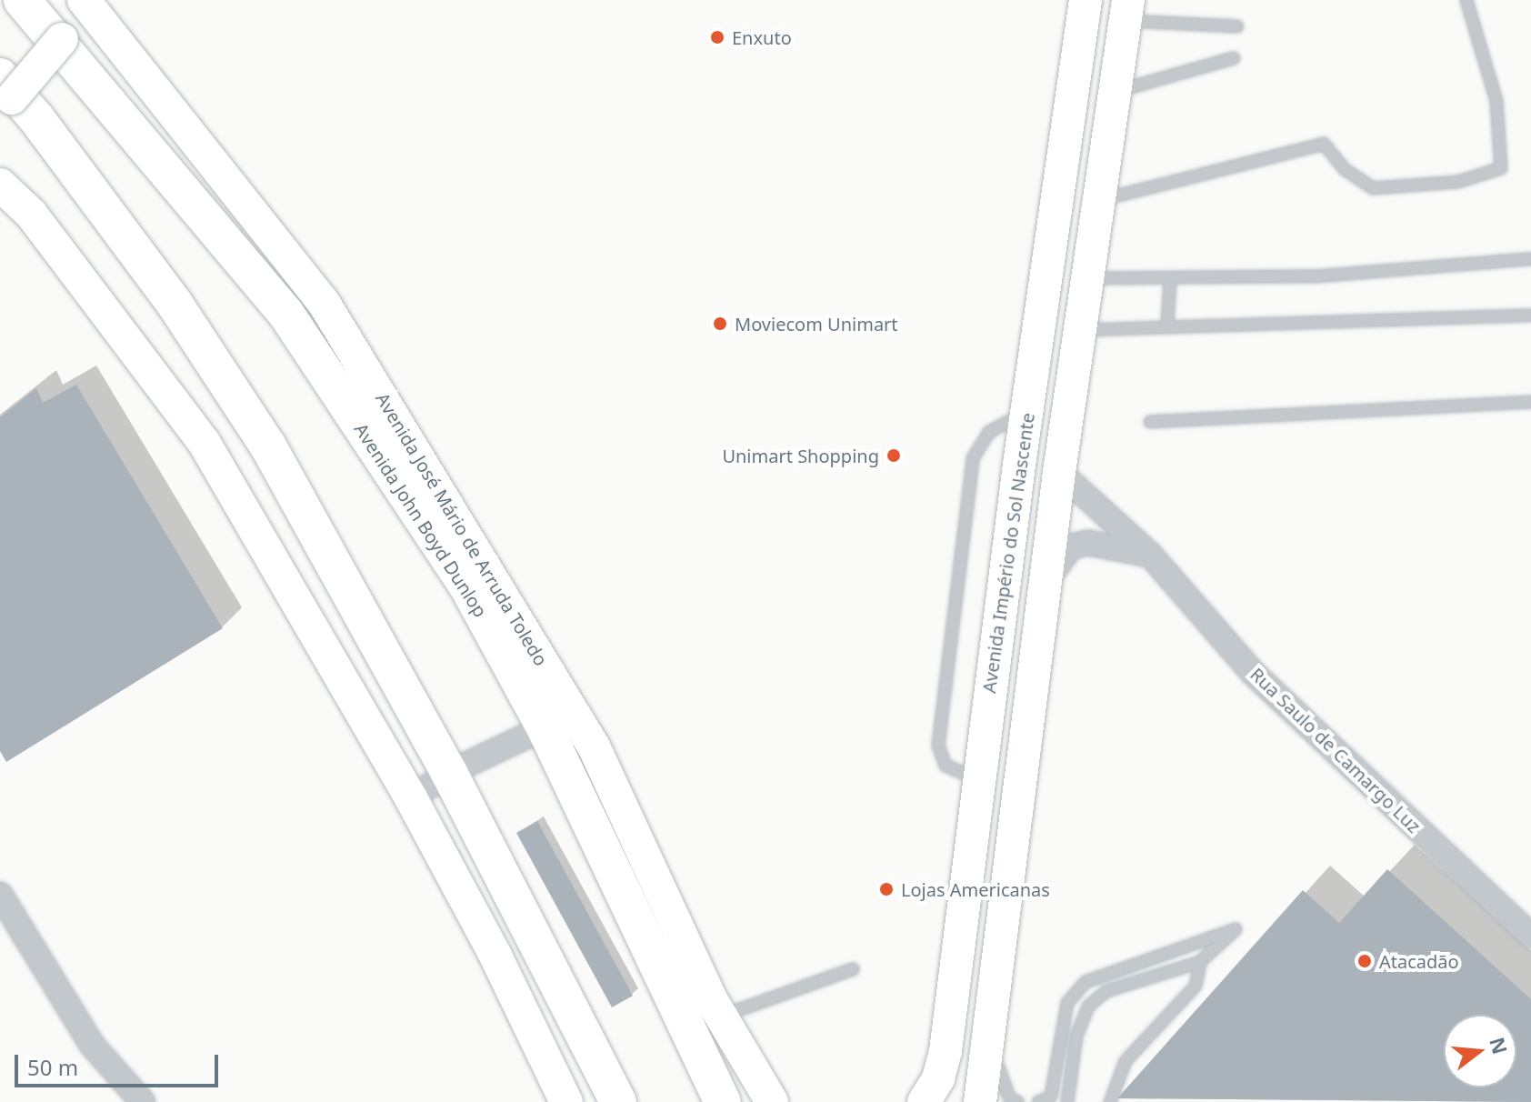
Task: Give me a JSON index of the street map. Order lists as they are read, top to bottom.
{
  "streets": {
    "main road": ["Avenida John Boyd Dunlop", "Avenida José Mário de Arruda Toledo", "Avenida Império do Sol Nascente"],
    "street": ["Rua Saulo de Camargo Luz"]
  },
  "crossings": [
    ["Avenida John Boyd Dunlop", "Avenida José Mário de Arruda Toledo"]
  ],
  "places": [
    "Enxuto",
    "Moviecom Unimart",
    "Unimart Shopping",
    "Lojas Americanas",
    "Atacadão"
  ],
  "scale_bar": "50 m",
  "north": "right"
}
